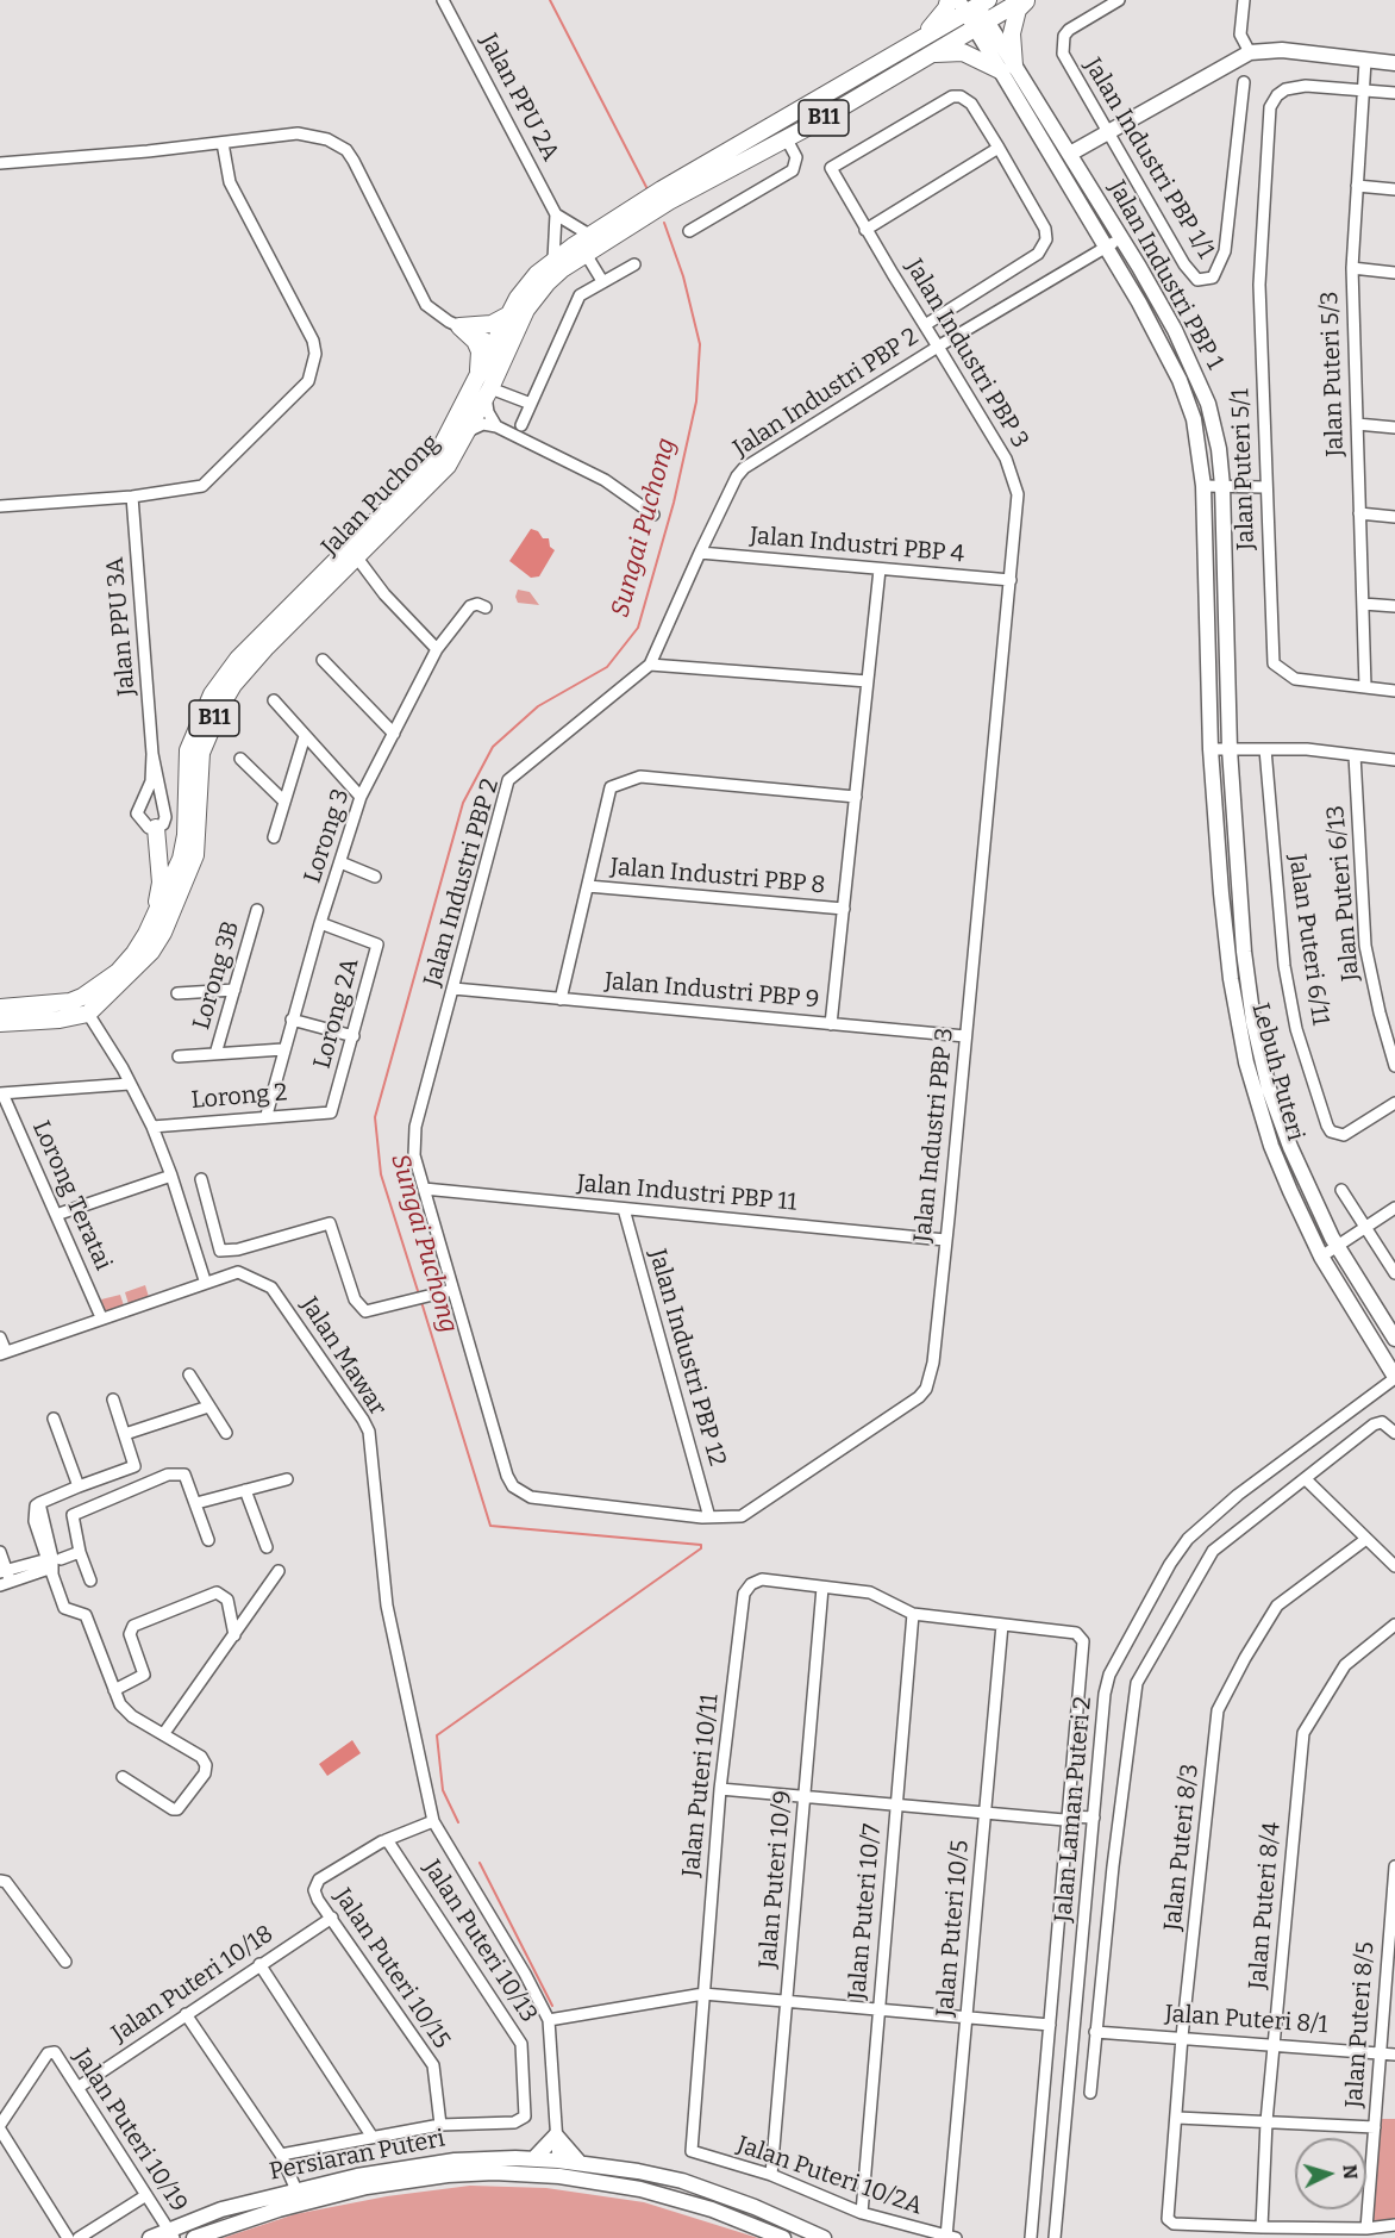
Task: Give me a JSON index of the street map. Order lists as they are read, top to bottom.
{
  "streets": {
    "main road": [
      "B11",
      "Jalan Industri PBP 1",
      "Jalan Puchong",
      "Lebuh Puteri",
      "Persiaran Puteri"
    ],
    "street": [
      "Jalan PPU 2A",
      "Jalan Industri PBP 1/1",
      "Jalan Industri PBP 3",
      "Jalan Puteri 5/3",
      "Jalan Industri PBP 2",
      "Jalan Puteri 5/1",
      "Jalan Industri PBP 4",
      "Jalan PPU 3A",
      "Lorong 3",
      "Jalan Industri PBP 8",
      "Jalan Puteri 6/13",
      "Jalan Puteri 6/11",
      "Lorong 3B",
      "Jalan Industri PBP 9",
      "Lorong 2A",
      "Lorong 2",
      "Jalan Industri PBP 11",
      "Lorong Teratai",
      "Jalan Mawar",
      "Jalan Industri PBP 12",
      "Jalan Puteri 10/11",
      "Jalan Laman Puteri 2",
      "Jalan Puteri 8/3",
      "Jalan Puteri 10/9",
      "Jalan Puteri 8/4",
      "Jalan Puteri 10/7",
      "Jalan Puteri 10/5",
      "Jalan Puteri 10/13",
      "Jalan Puteri 10/15",
      "Jalan Puteri 10/18",
      "Jalan Puteri 8/1",
      "Jalan Puteri 8/5",
      "Jalan Puteri 10/19",
      "Jalan Puteri 10/2A"
    ]
  },
  "crossings": [
    ["Jalan Industri PBP 1", "Jalan Industri PBP 2"],
    ["Jalan Industri PBP 1", "Jalan Puchong"],
    ["Jalan Industri PBP 1", "Lebuh Puteri"],
    ["Jalan Industri PBP 3", "Jalan Industri PBP 2"],
    ["Jalan Industri PBP 3", "Jalan Industri PBP 4"],
    ["Jalan Industri PBP 3", "Jalan Industri PBP 9"],
    ["Jalan Industri PBP 3", "Jalan Industri PBP 11"],
    ["Jalan Industri PBP 3", "Jalan Industri PBP 12"],
    ["Jalan Puteri 5/3", "Jalan Puteri 5/1"],
    ["Jalan Industri PBP 2", "Jalan Industri PBP 4"],
    ["Jalan Industri PBP 2", "Jalan Industri PBP 9"],
    ["Jalan Industri PBP 2", "Jalan Industri PBP 11"],
    ["Lorong 3", "Lorong 2A"],
    ["Lorong 3", "Lorong 2"],
    ["Lorong 2A", "Lorong 2"],
    ["Lebuh Puteri", "Jalan Laman Puteri 2"],
    ["Jalan Industri PBP 11", "Jalan Industri PBP 12"],
    ["Lorong Teratai", "Jalan Mawar"],
    ["Jalan Puteri 10/11", "Jalan Puteri 10/9"],
    ["Jalan Puteri 10/11", "Jalan Puteri 10/2A"],
    ["Jalan Puteri 8/3", "Jalan Puteri 8/4"],
    ["Jalan Puteri 8/3", "Jalan Puteri 8/1"],
    ["Jalan Puteri 10/9", "Jalan Puteri 10/2A"],
    ["Jalan Puteri 8/4", "Jalan Puteri 8/1"],
    ["Jalan Puteri 10/7", "Jalan Puteri 10/2A"],
    ["Jalan Puteri 10/5", "Jalan Puteri 10/2A"],
    ["Jalan Puteri 10/13", "Jalan Puteri 10/15"],
    ["Jalan Puteri 10/15", "Jalan Puteri 10/18"],
    ["Jalan Puteri 10/18", "Jalan Puteri 10/19"],
    ["Jalan Puteri 8/1", "Jalan Puteri 8/5"],
    ["Jalan Puteri 10/19", "Persiaran Puteri"]
  ],
  "water": ["Sungai Puchong"],
  "north": "right"
}
